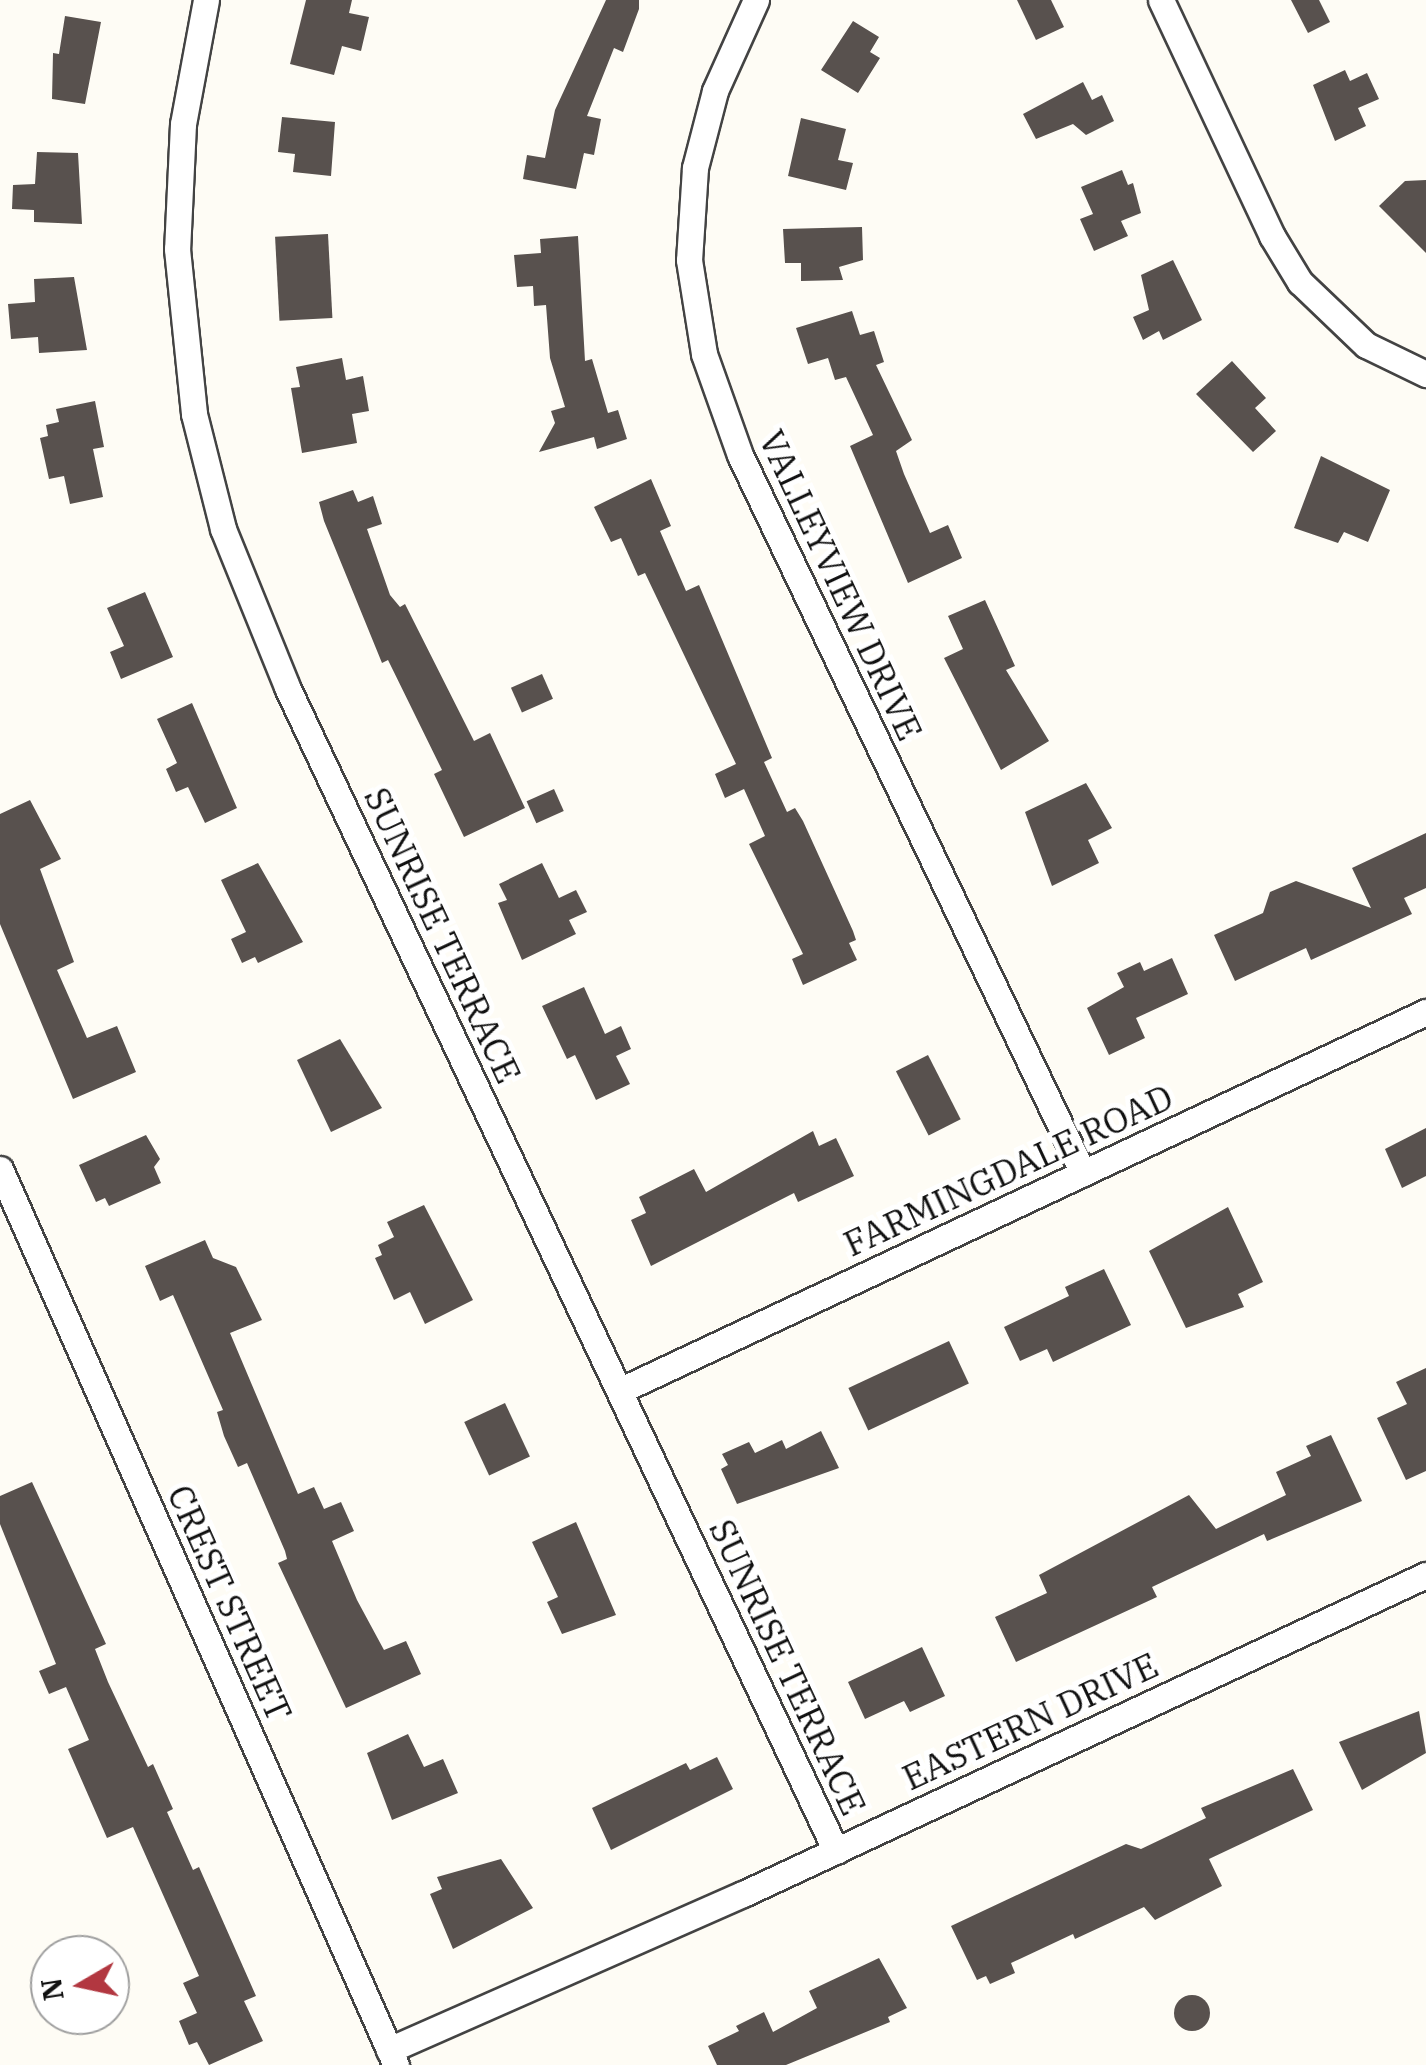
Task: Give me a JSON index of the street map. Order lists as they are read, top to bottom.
{
  "streets": {
    "street": [
      "VALLEYVIEW DRIVE",
      "SUNRISE TERRACE",
      "FARMINGDALE ROAD",
      "CREST STREET",
      "EASTERN DRIVE"
    ]
  },
  "crossings": [
    ["VALLEYVIEW DRIVE", "FARMINGDALE ROAD"],
    ["SUNRISE TERRACE", "FARMINGDALE ROAD"],
    ["SUNRISE TERRACE", "EASTERN DRIVE"],
    ["CREST STREET", "EASTERN DRIVE"]
  ],
  "north": "left"
}
